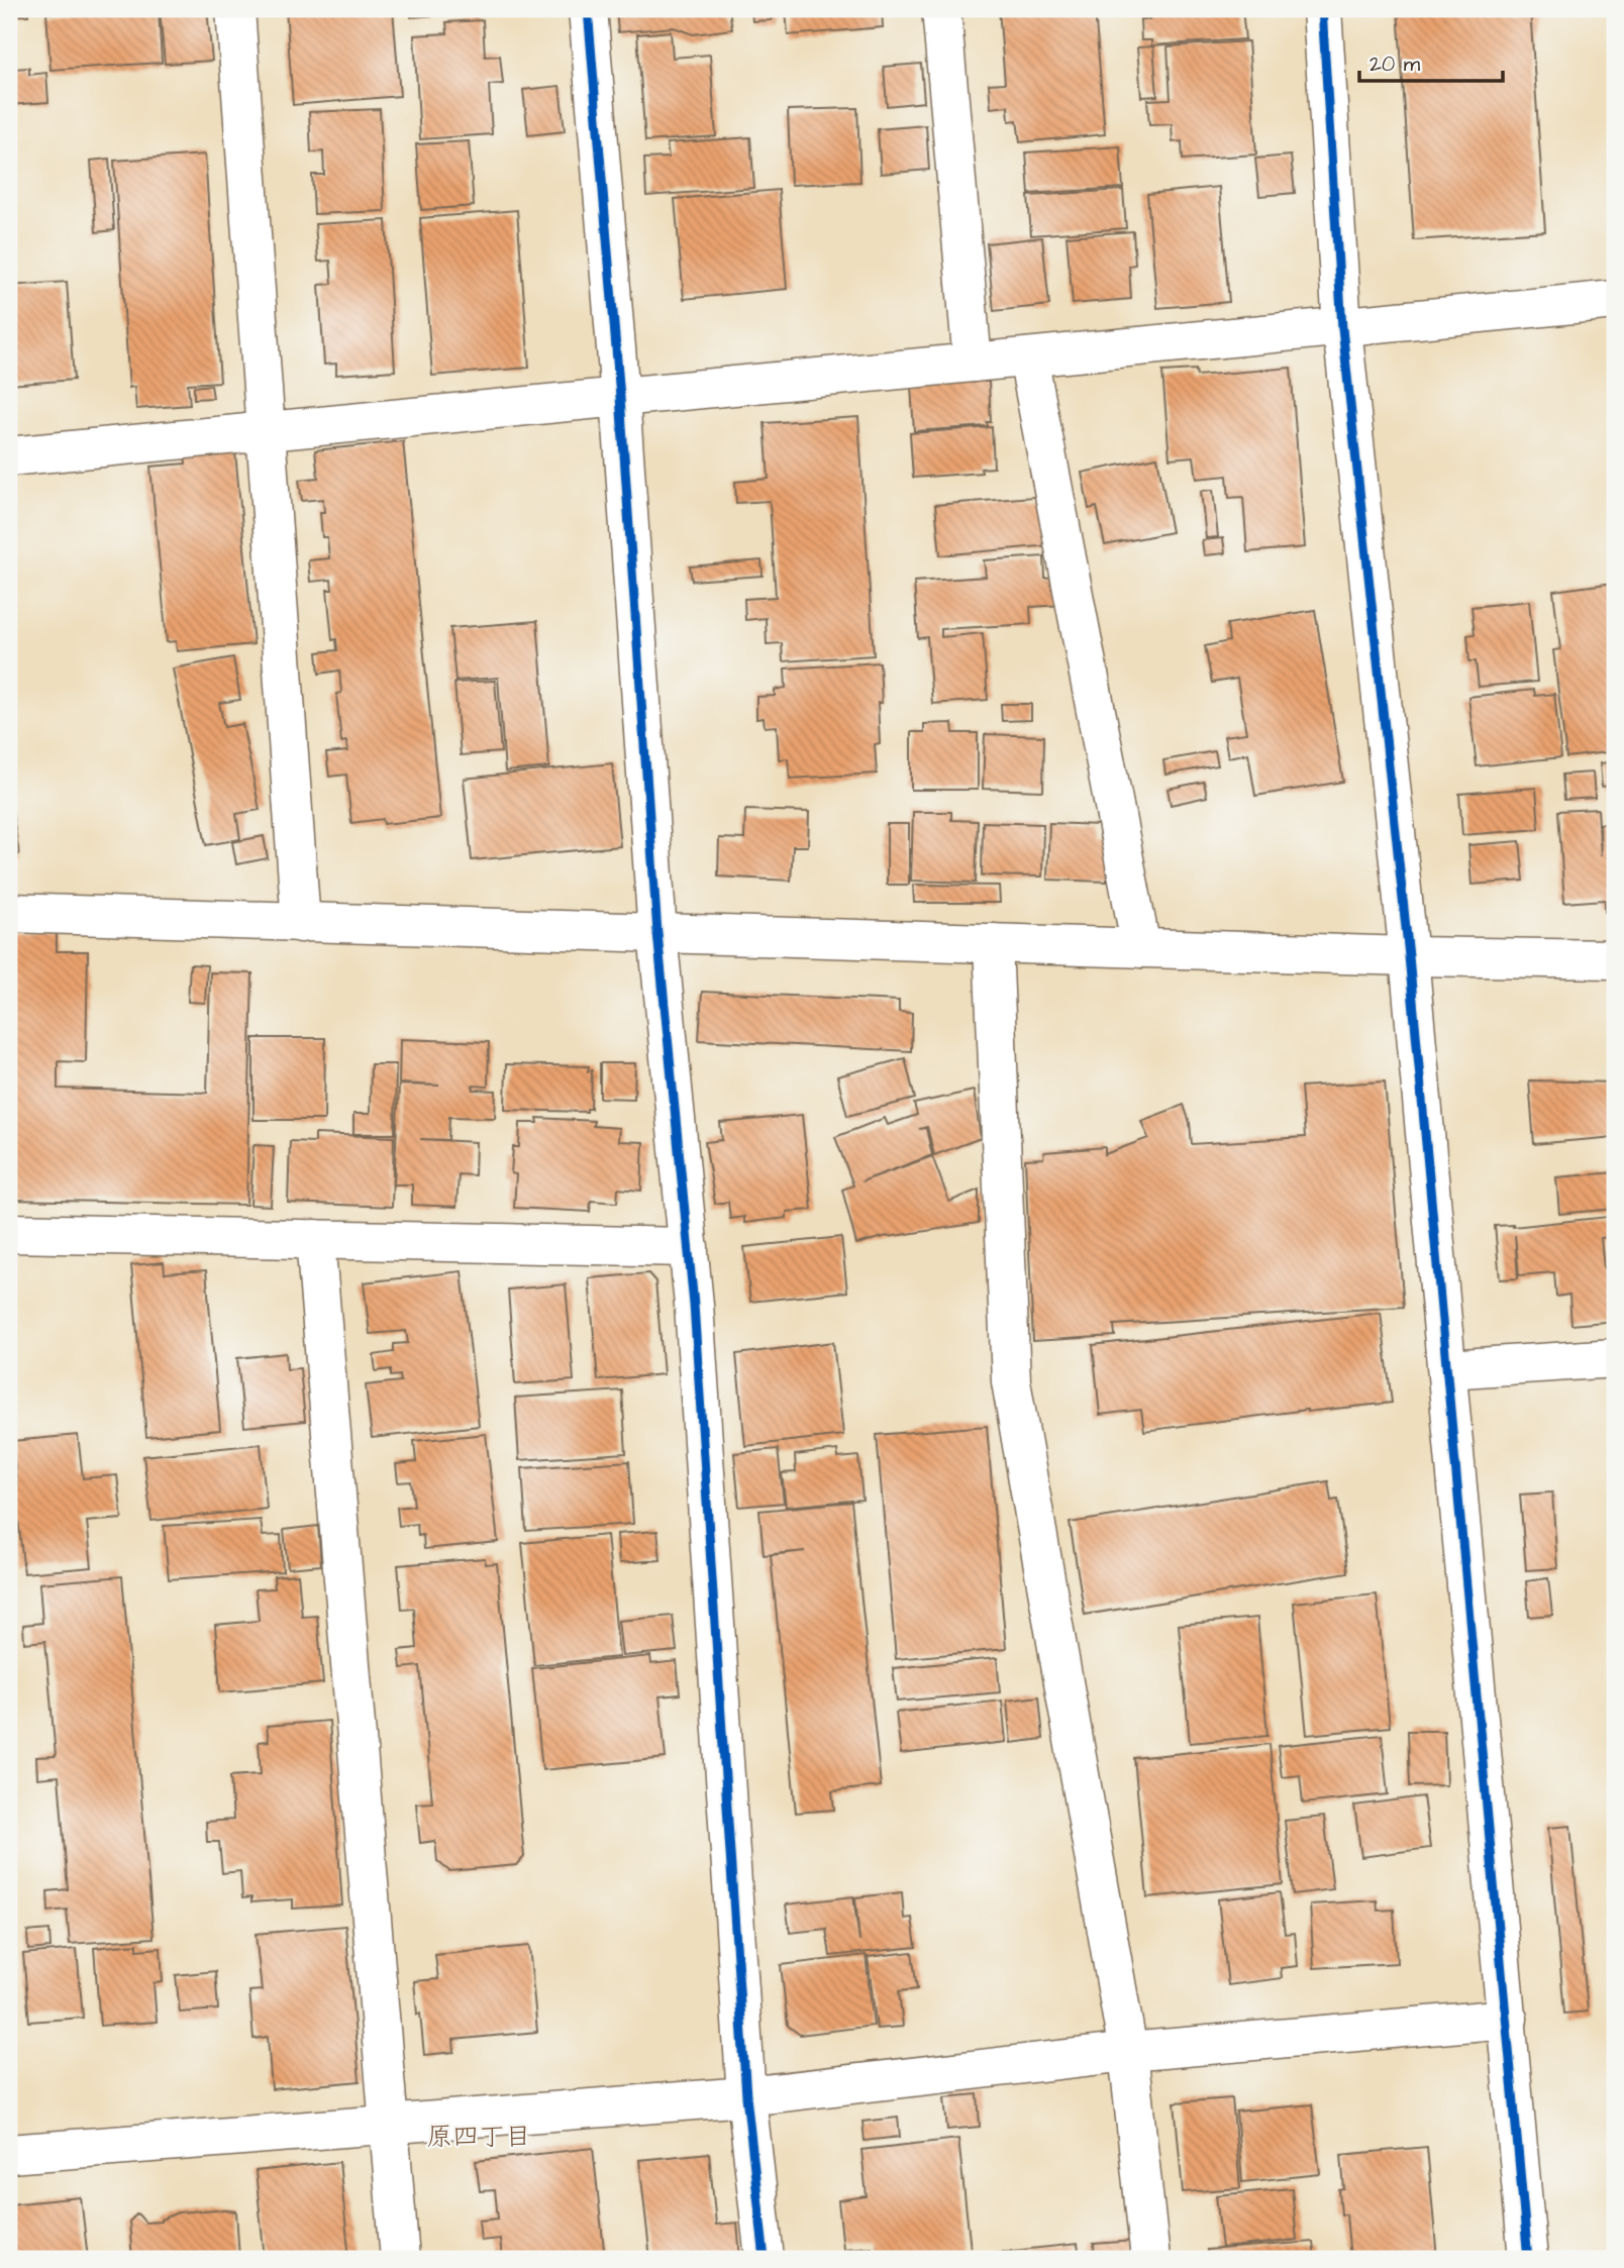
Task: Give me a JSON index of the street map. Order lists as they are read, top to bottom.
{
  "districts": ["原四丁目"],
  "scale_bar": "20 m"
}
